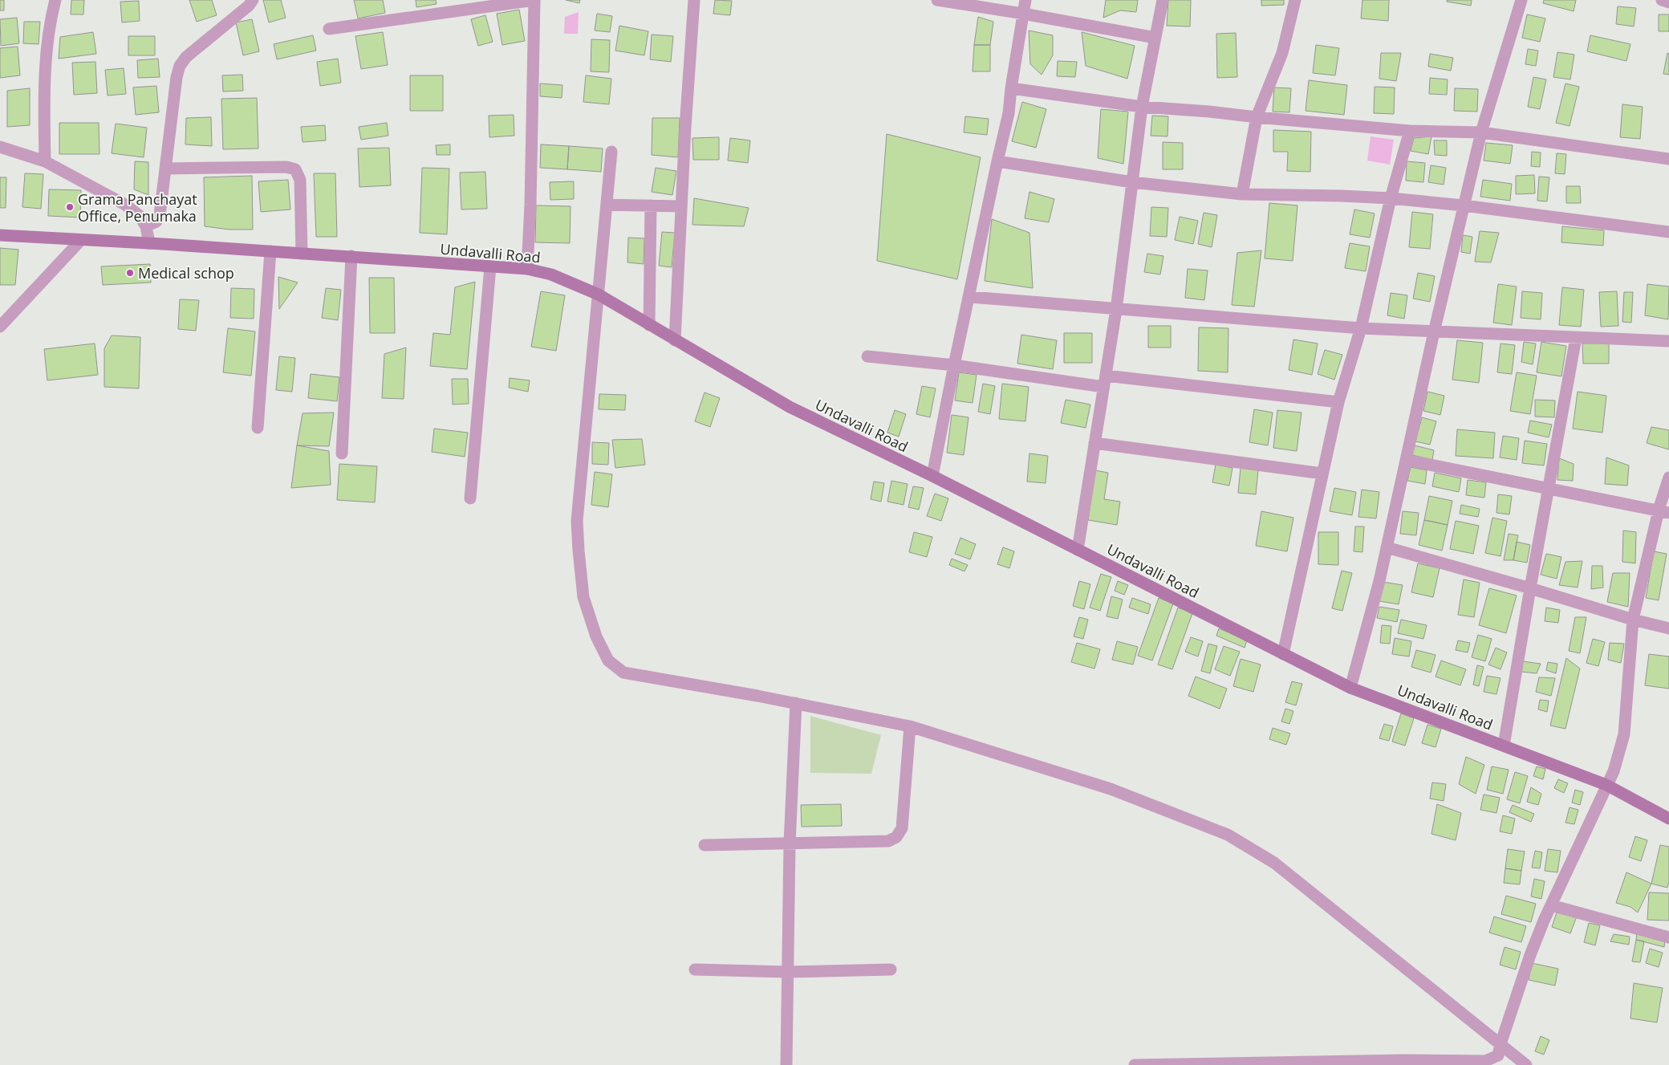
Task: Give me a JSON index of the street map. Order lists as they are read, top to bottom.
{
  "streets": {
    "main road": ["Undavalli Road"]
  },
  "places": ["Grama Panchayat Office, Penumaka", "Medical schop"]
}
